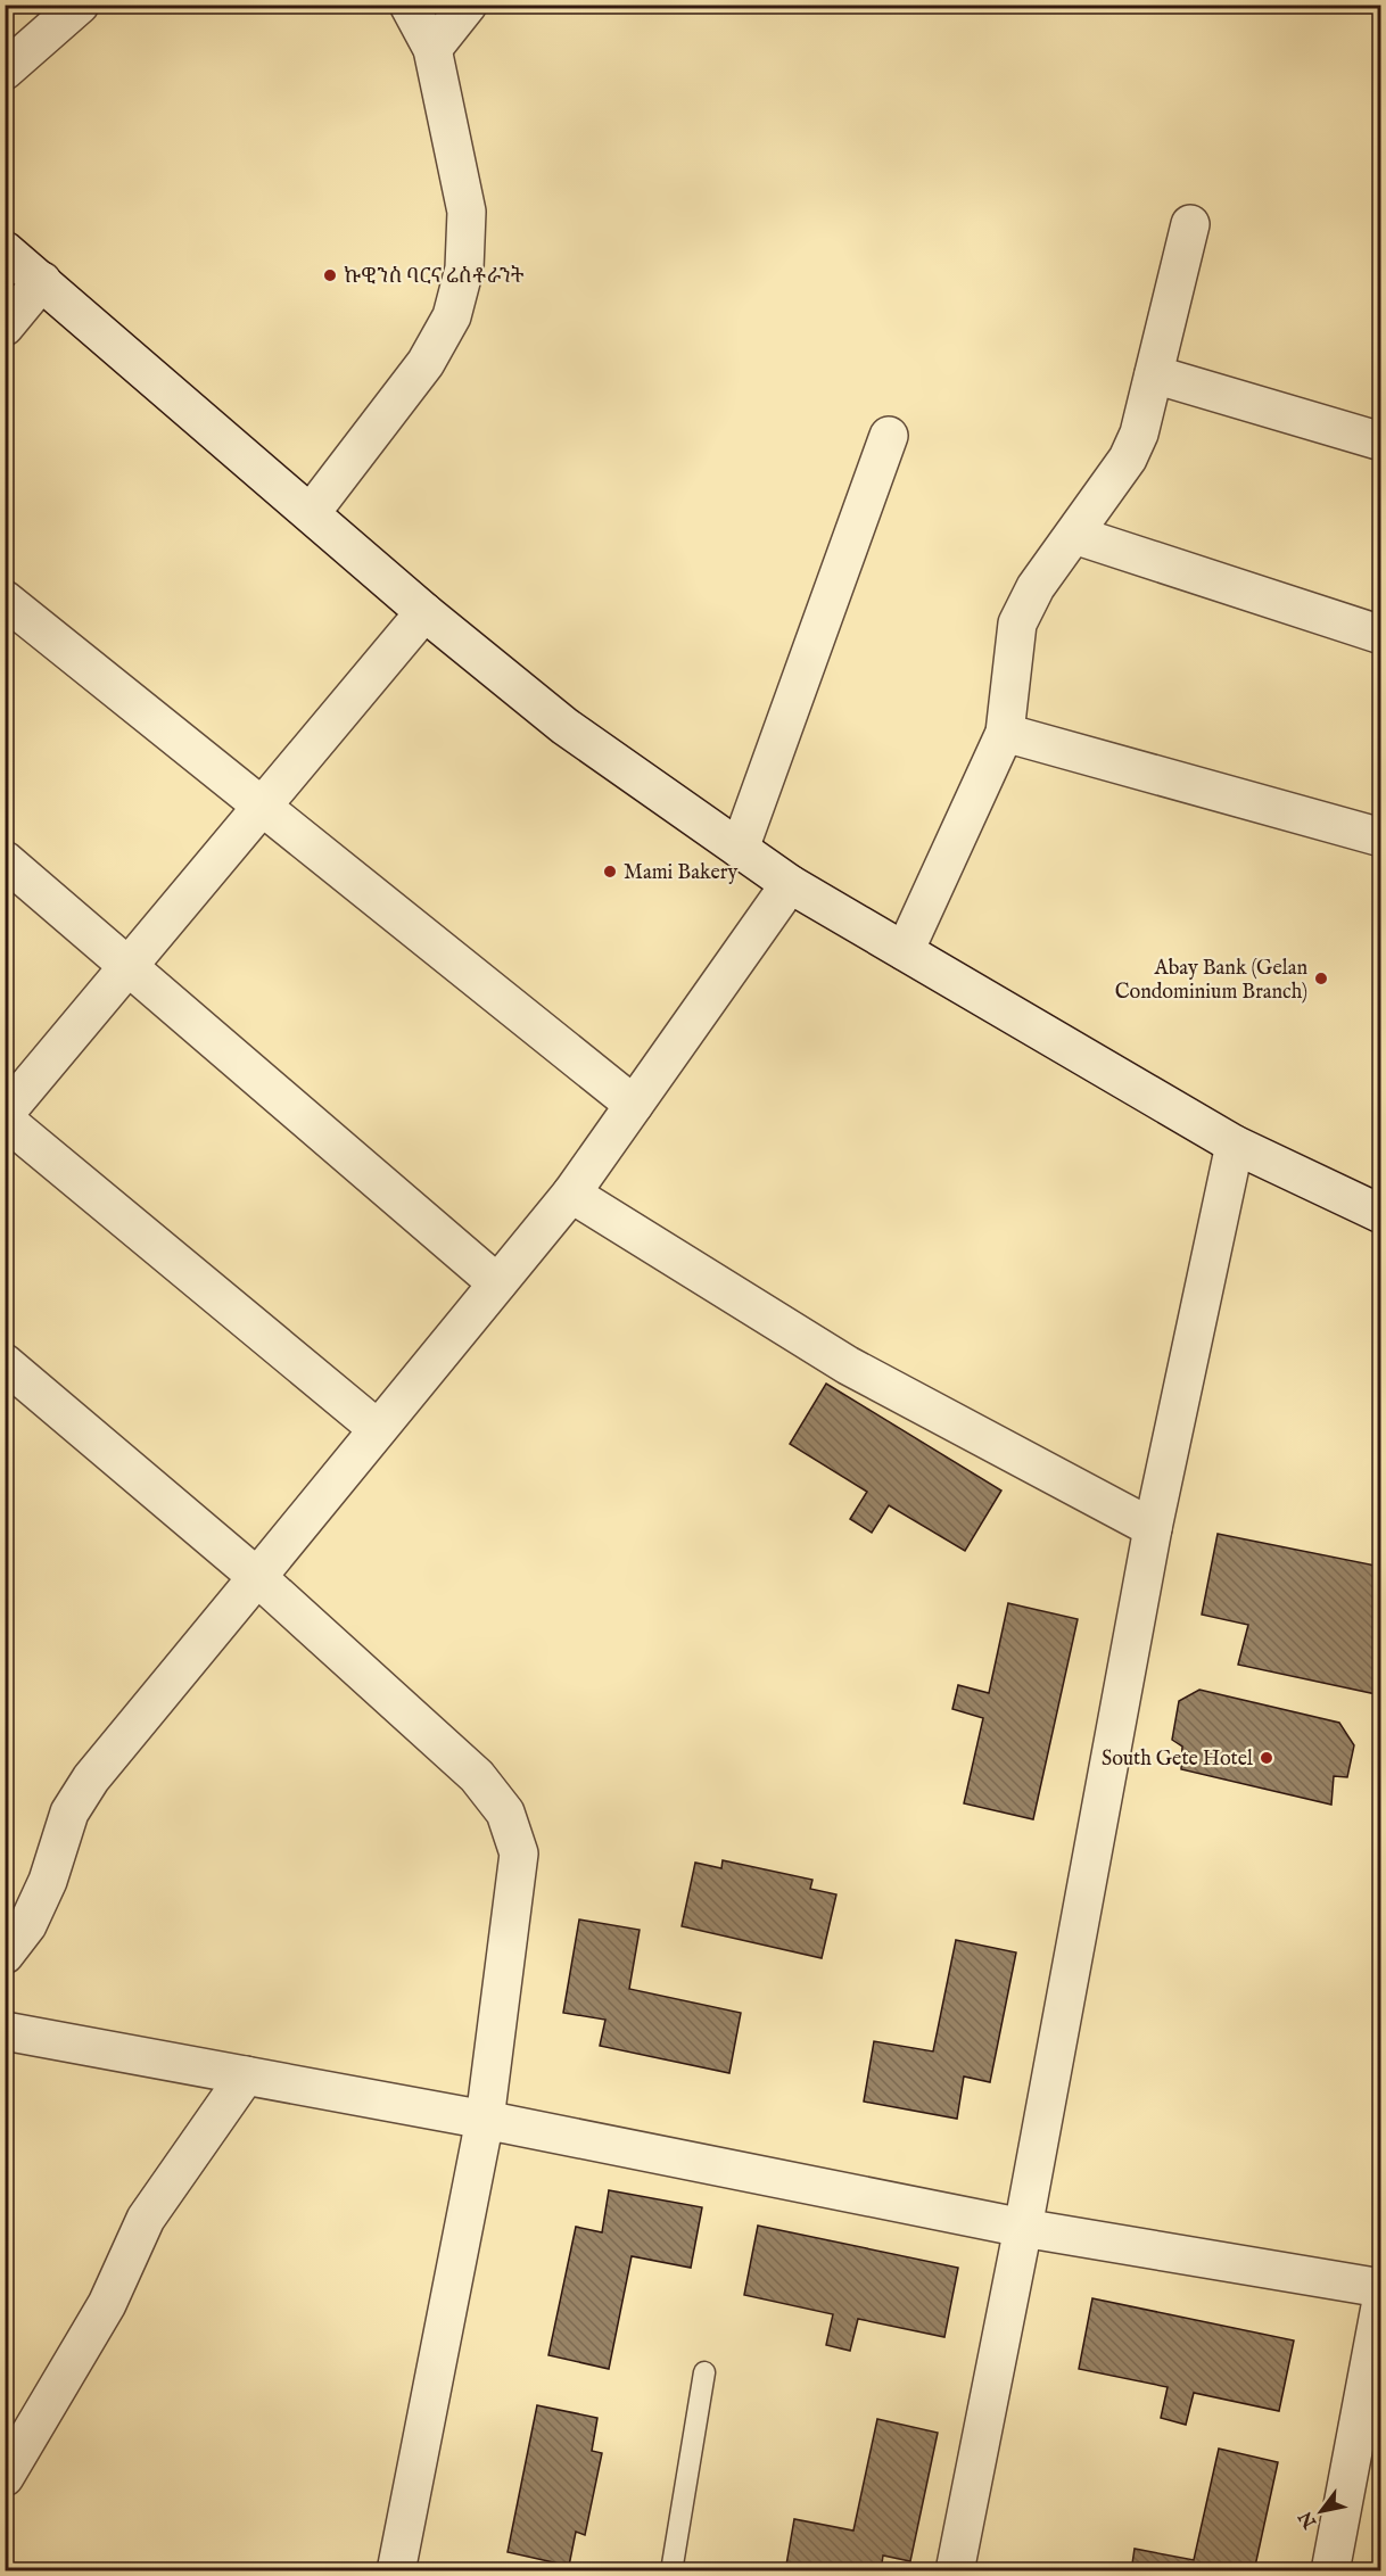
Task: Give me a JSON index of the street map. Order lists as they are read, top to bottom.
{
  "places": [
    "ኩዊንስ ባርና ሬስቶራንት",
    "Mami Bakery",
    "Abay Bank (Gelan Condominium Branch)",
    "South Gete Hotel"
  ],
  "north": "bottom left"
}
